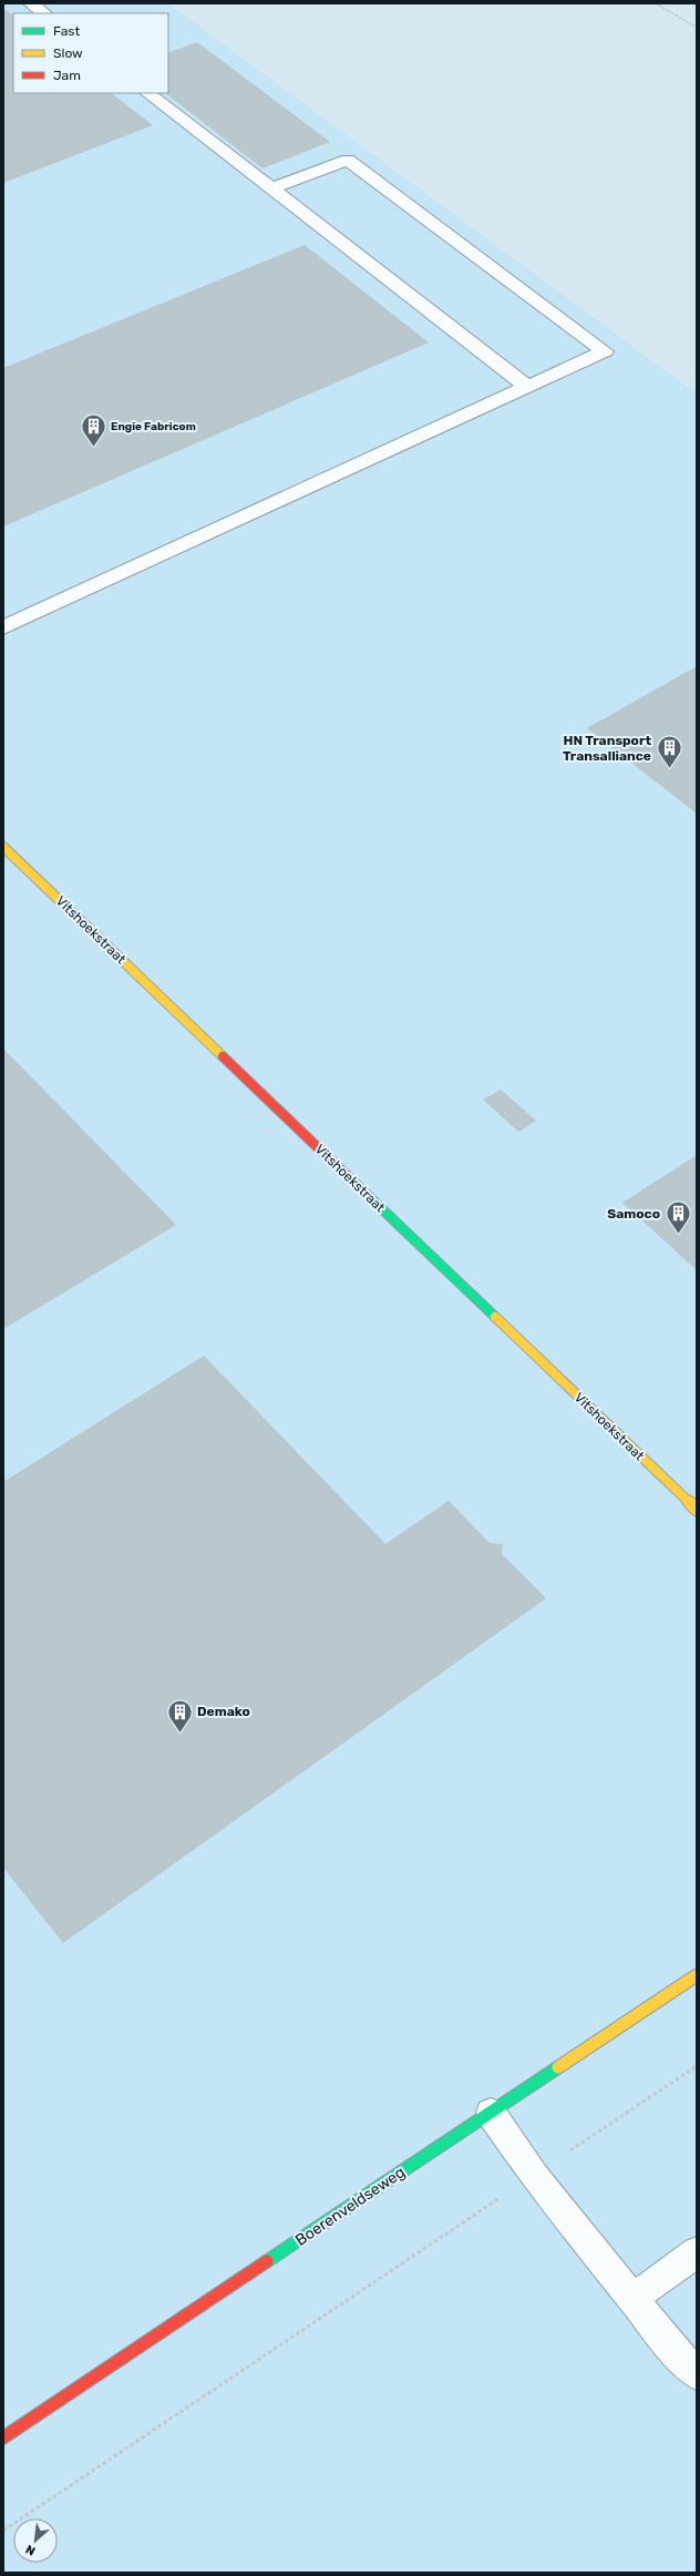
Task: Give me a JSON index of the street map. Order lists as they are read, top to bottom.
{
  "streets": {
    "street": ["Vitshoekstraat", "Boerenveldseweg"]
  },
  "places": {
    "building": [
      "Engie Fabricom",
      "HN Transport Transalliance",
      "Samoco",
      "Demako"
    ]
  },
  "legend": ["Fast", "Slow", "Jam"],
  "north": "bottom left"
}
